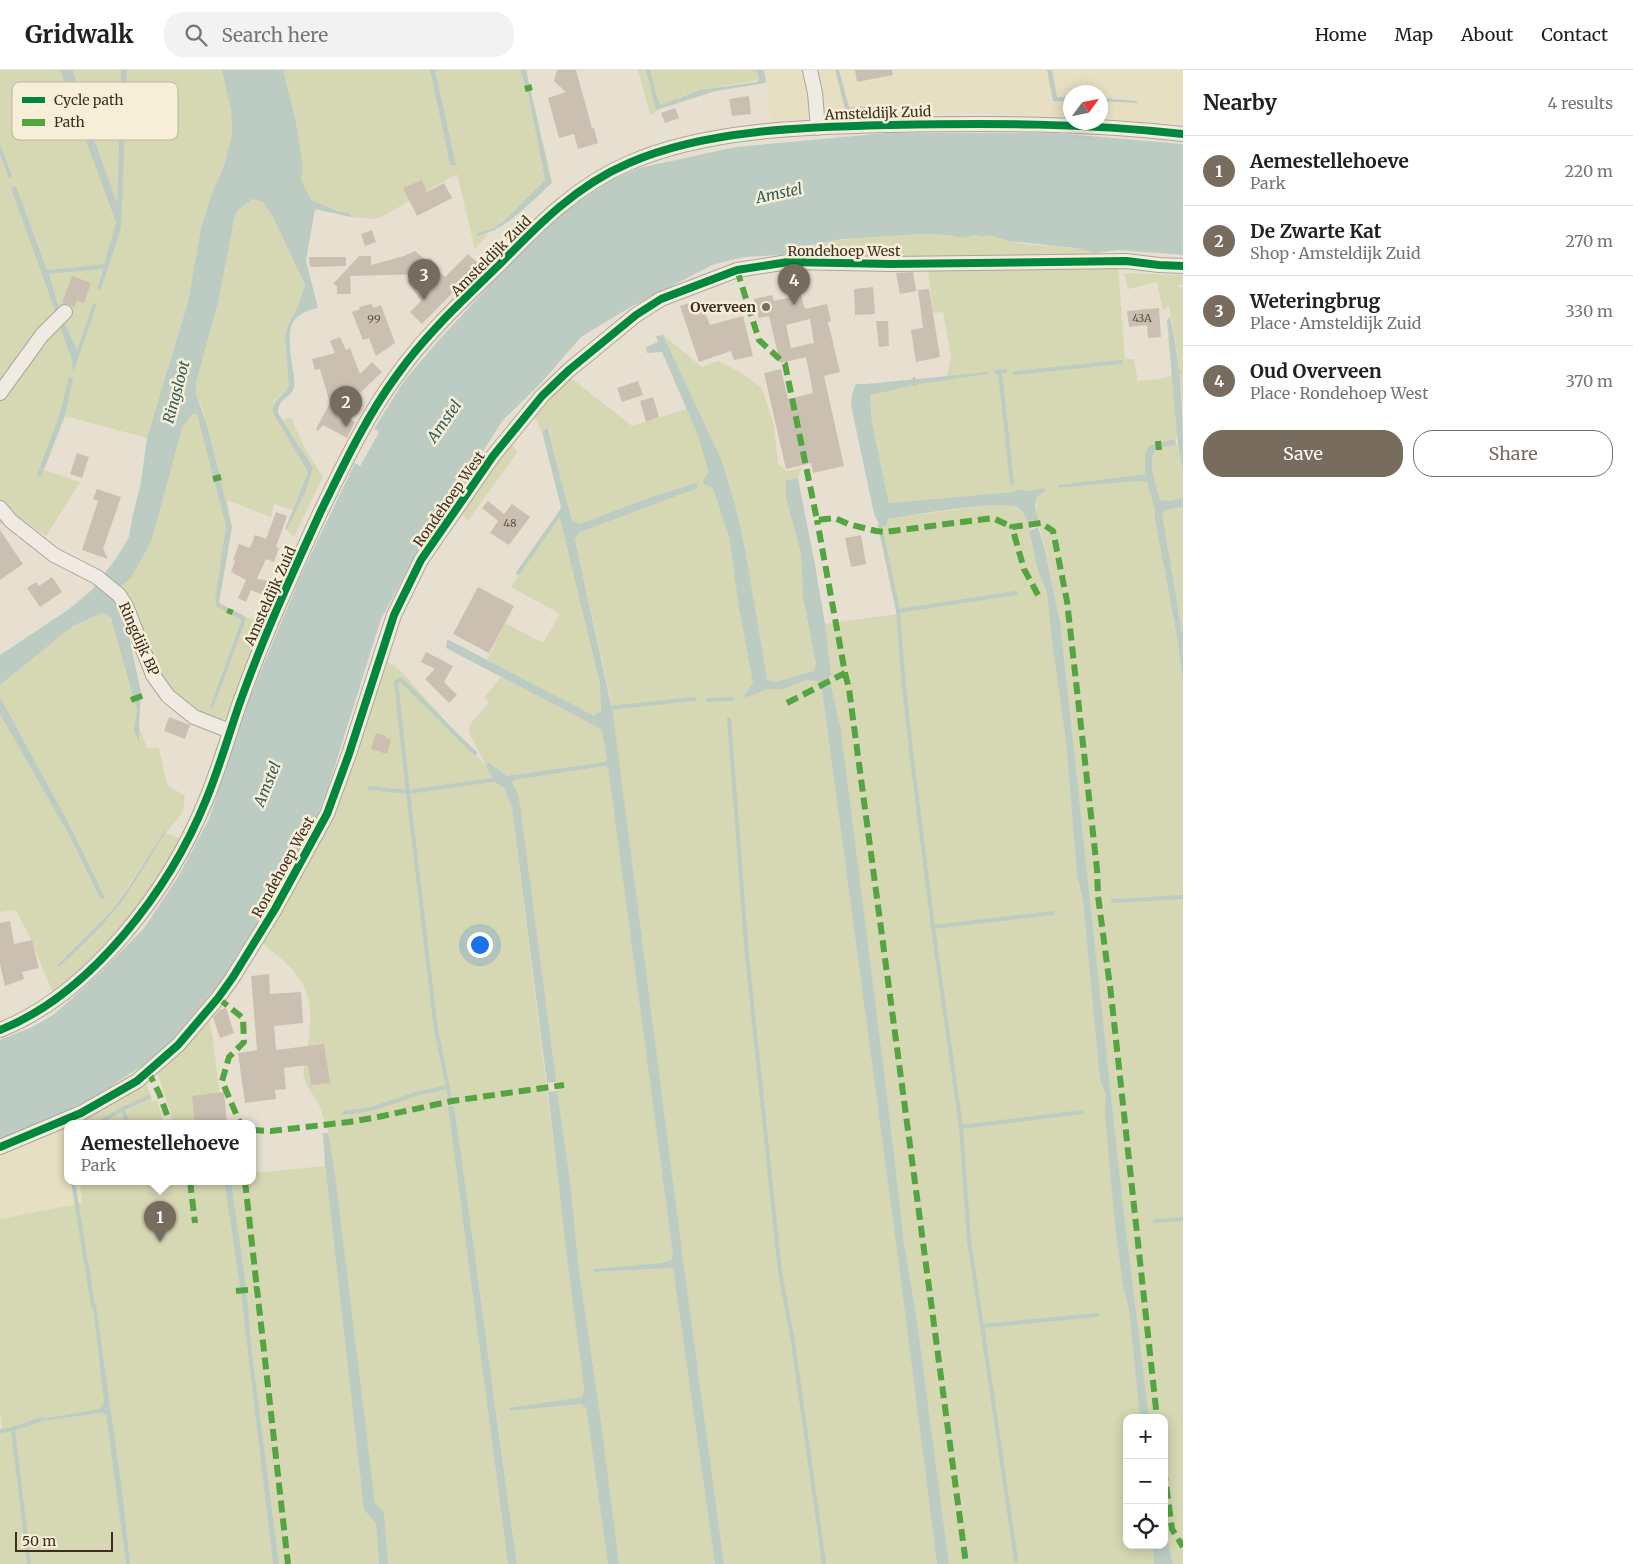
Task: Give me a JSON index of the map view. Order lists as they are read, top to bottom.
{
  "streets": {
    "street": ["Amsteldijk Zuid", "Rondehoep West", "Ringdijk BP"]
  },
  "crossings": [
    ["Amsteldijk Zuid", "Ringdijk BP"]
  ],
  "water": ["Amstel", "Ringsloot"],
  "places": ["Overveen"],
  "house_numbers": ["43A", "99", "48"],
  "legend": ["Cycle path", "Path"],
  "scale_bar": "50 m",
  "north": "top right",
  "page": {
    "header": "Gridwalk",
    "search": "Search here",
    "nav": [
      "Home",
      "Map",
      "About",
      "Contact"
    ],
    "heading": ["Nearby", "4 results"],
    "list": [
      {
        "mark": "1",
        "name": "Aemestellehoeve",
        "note": "Park",
        "value": "220 m"
      },
      {
        "mark": "2",
        "name": "De Zwarte Kat",
        "note": "Shop · Amsteldijk Zuid",
        "value": "270 m"
      },
      {
        "mark": "3",
        "name": "Weteringbrug",
        "note": "Place · Amsteldijk Zuid",
        "value": "330 m"
      },
      {
        "mark": "4",
        "name": "Oud Overveen",
        "note": "Place · Rondehoep West",
        "value": "370 m"
      }
    ],
    "pins": [
      "3",
      "4",
      "2",
      "1"
    ],
    "buttons": ["Save", "Share"],
    "popup": ["Aemestellehoeve", "Park"],
    "map_buttons": ["+", "−"],
    "scale": "50 m"
  }
}
